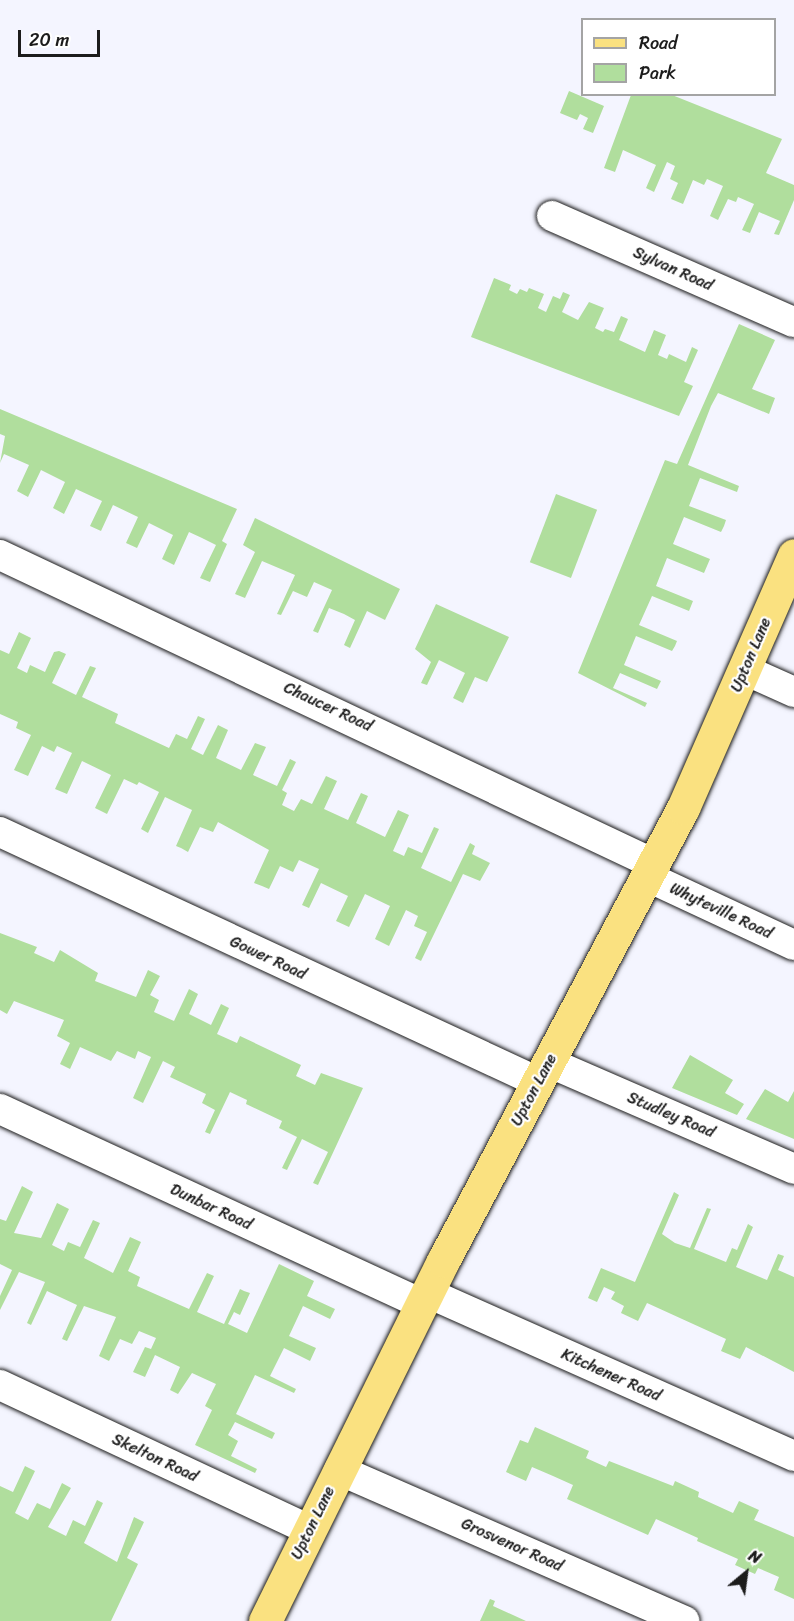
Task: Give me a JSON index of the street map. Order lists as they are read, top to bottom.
{
  "streets": {
    "main road": ["Upton Lane"],
    "street": [
      "Sylvan Road",
      "Chaucer Road",
      "Whyteville Road",
      "Gower Road",
      "Studley Road",
      "Dunbar Road",
      "Kitchener Road",
      "Skelton Road",
      "Grosvenor Road"
    ]
  },
  "crossings": [
    ["Upton Lane", "Chaucer Road"],
    ["Upton Lane", "Whyteville Road"],
    ["Upton Lane", "Gower Road"],
    ["Upton Lane", "Studley Road"],
    ["Upton Lane", "Dunbar Road"],
    ["Upton Lane", "Kitchener Road"],
    ["Upton Lane", "Skelton Road"],
    ["Upton Lane", "Grosvenor Road"],
    ["Chaucer Road", "Whyteville Road"],
    ["Gower Road", "Studley Road"],
    ["Dunbar Road", "Kitchener Road"]
  ],
  "legend": ["Road", "Park"],
  "scale_bar": "20 m",
  "north": "top right"
}
